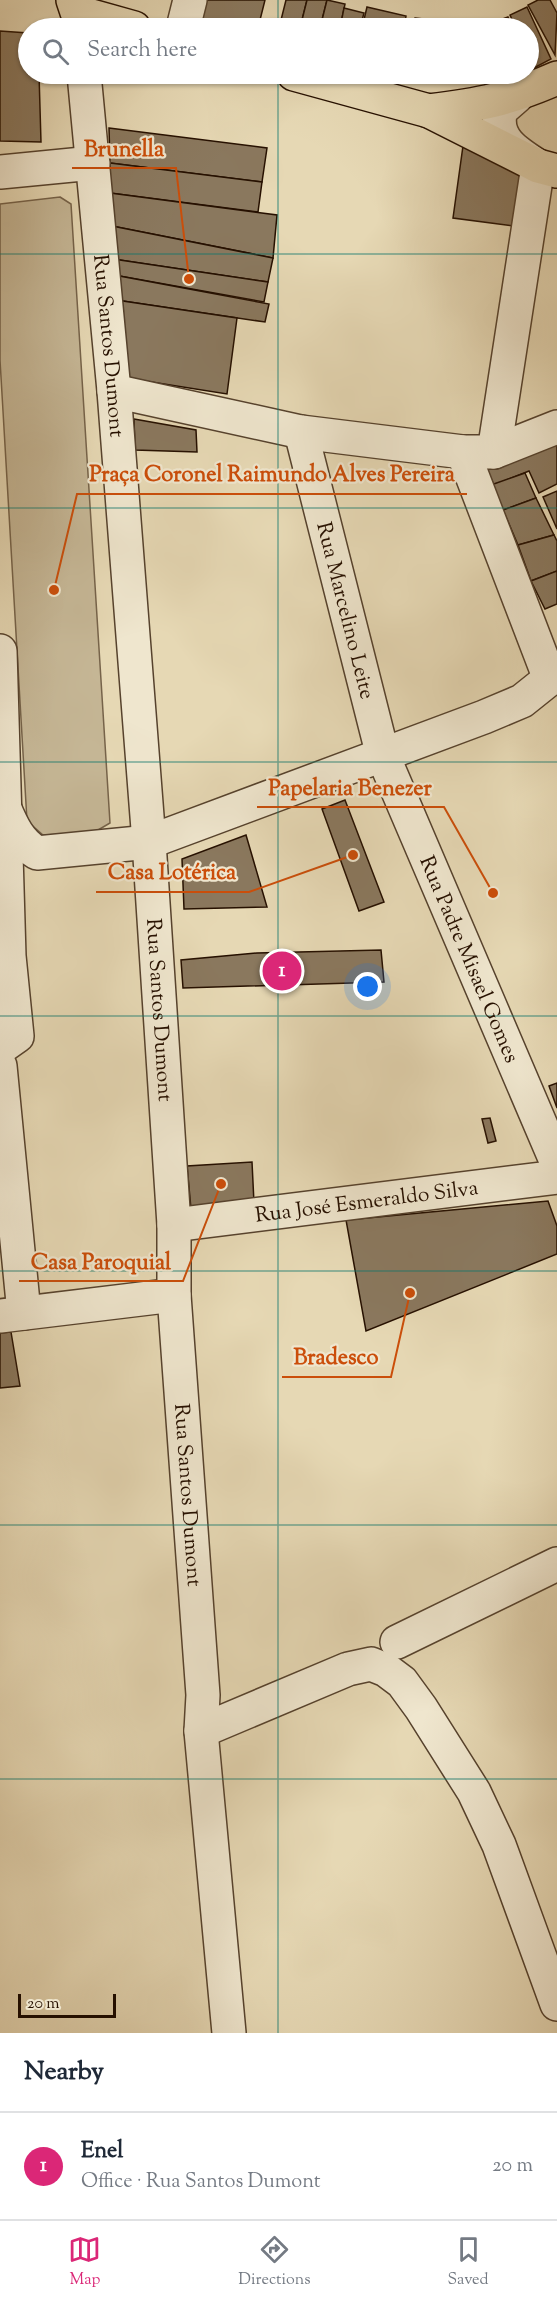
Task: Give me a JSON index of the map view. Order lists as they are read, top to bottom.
{
  "streets": {
    "street": [
      "Rua Santos Dumont",
      "Rua Marcelino Leite",
      "Rua Padre Misael Gomes",
      "Rua José Esmeraldo Silva"
    ]
  },
  "crossings": [
    ["Rua Santos Dumont", "Rua José Esmeraldo Silva"],
    ["Rua Marcelino Leite", "Rua Padre Misael Gomes"]
  ],
  "places": [
    "Brunella",
    "Praça Coronel Raimundo Alves Pereira",
    "Casa Lotérica",
    "Papelaria Benezer",
    "Casa Paroquial",
    "Bradesco"
  ],
  "scale_bar": "20 m",
  "page": {
    "search": "Search here",
    "pins": "1",
    "scale": "20 m",
    "heading": "Nearby",
    "list": [
      {
        "mark": "1",
        "name": "Enel",
        "note": "Office · Rua Santos Dumont",
        "value": "20 m"
      }
    ],
    "nav": ["Map", "Directions", "Saved"]
  }
}
